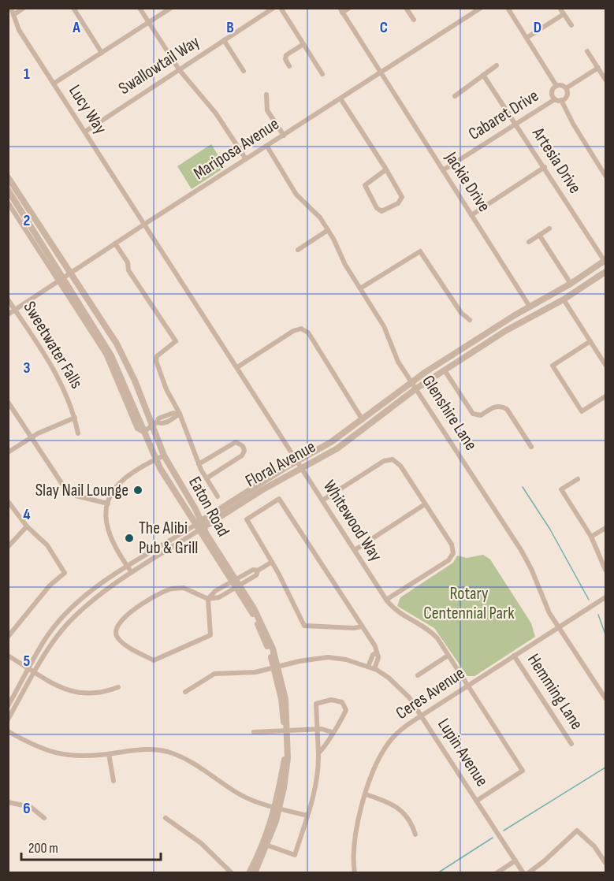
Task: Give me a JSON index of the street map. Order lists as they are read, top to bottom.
{
  "streets": {
    "street": [
      "Swallowtail Way",
      "Lucy Way",
      "Cabaret Drive",
      "Mariposa Avenue",
      "Artesia Drive",
      "Jackie Drive",
      "Sweetwater Falls",
      "Glenshire Lane",
      "Floral Avenue",
      "Eaton Road",
      "Whitewood Way",
      "Hemming Lane",
      "Ceres Avenue",
      "Lupin Avenue"
    ]
  },
  "crossings": [
    ["Swallowtail Way", "Lucy Way"],
    ["Lucy Way", "Mariposa Avenue"],
    ["Lucy Way", "Whitewood Way"],
    ["Cabaret Drive", "Artesia Drive"],
    ["Cabaret Drive", "Jackie Drive"],
    ["Mariposa Avenue", "Jackie Drive"],
    ["Mariposa Avenue", "Sweetwater Falls"],
    ["Mariposa Avenue", "Glenshire Lane"],
    ["Mariposa Avenue", "Eaton Road"],
    ["Mariposa Avenue", "Whitewood Way"],
    ["Artesia Drive", "Floral Avenue"],
    ["Jackie Drive", "Floral Avenue"],
    ["Glenshire Lane", "Floral Avenue"],
    ["Glenshire Lane", "Ceres Avenue"],
    ["Floral Avenue", "Eaton Road"],
    ["Floral Avenue", "Whitewood Way"],
    ["Eaton Road", "Lupin Avenue"],
    ["Whitewood Way", "Ceres Avenue"],
    ["Whitewood Way", "Lupin Avenue"],
    ["Hemming Lane", "Ceres Avenue"],
    ["Ceres Avenue", "Lupin Avenue"]
  ],
  "parks": ["Rotary Centennial Park"],
  "places": ["Slay Nail Lounge", "The Alibi Pub & Grill"],
  "scale_bar": "200 m",
  "grid": {
    "columns": [
      "A",
      "B",
      "C",
      "D"
    ],
    "rows": [
      "1",
      "2",
      "3",
      "4",
      "5",
      "6"
    ]
  }
}
